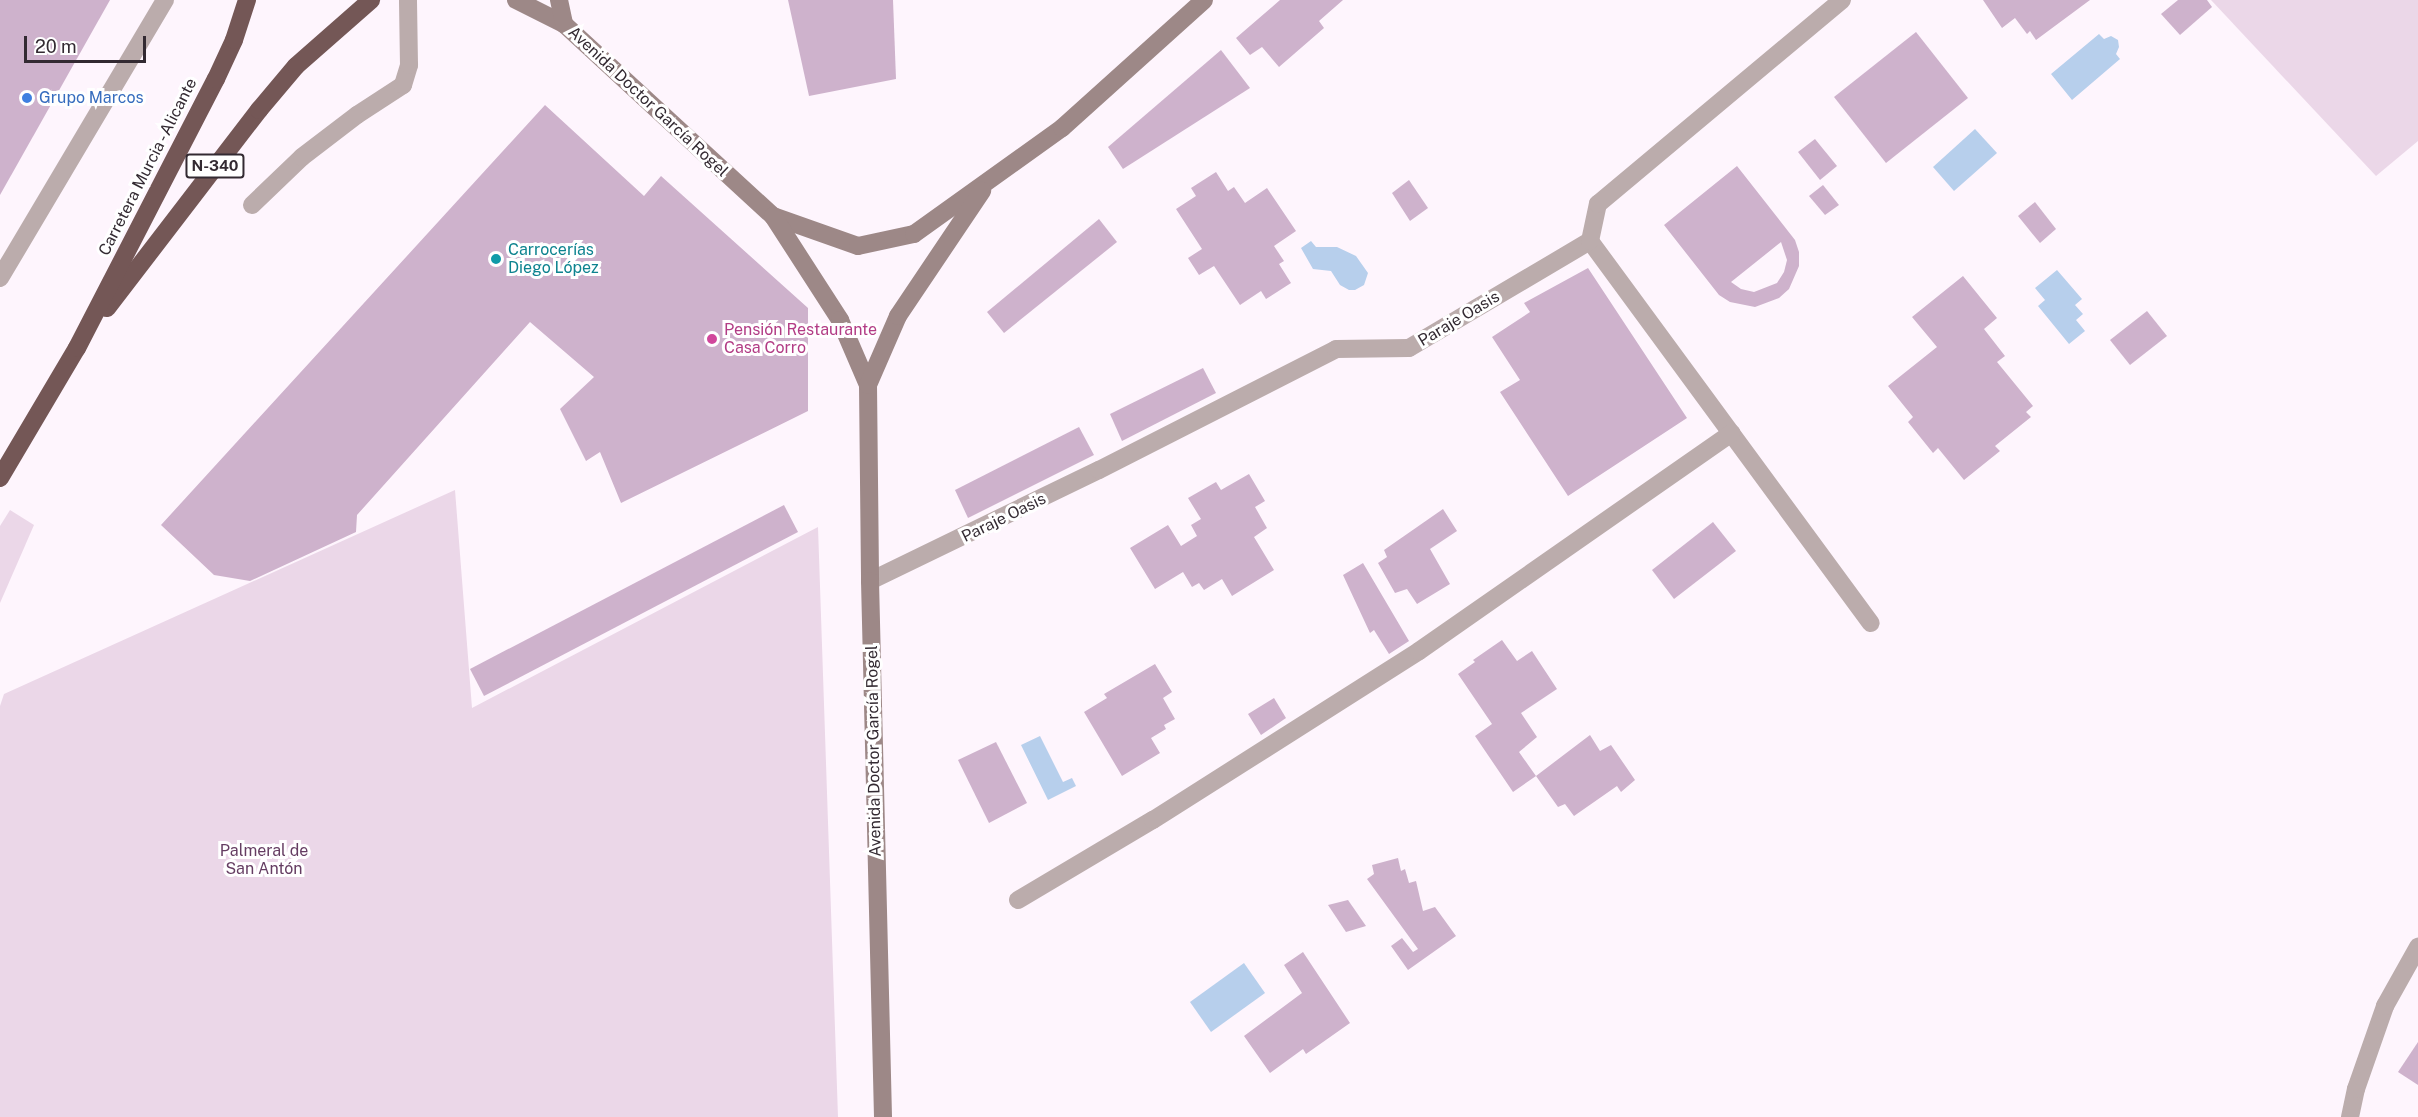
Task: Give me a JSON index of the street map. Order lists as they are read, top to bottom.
{
  "streets": {
    "highway": ["N-340", "Carretera Murcia - Alicante"],
    "street": ["Avenida Doctor García Rogel", "Paraje Oasis"]
  },
  "crossings": [
    ["Avenida Doctor García Rogel", "Paraje Oasis"]
  ],
  "parks": ["Palmeral de San Antón"],
  "places": ["Grupo Marcos", "Carrocerías Diego López", "Pensión Restaurante Casa Corro"],
  "scale_bar": "20 m"
}
